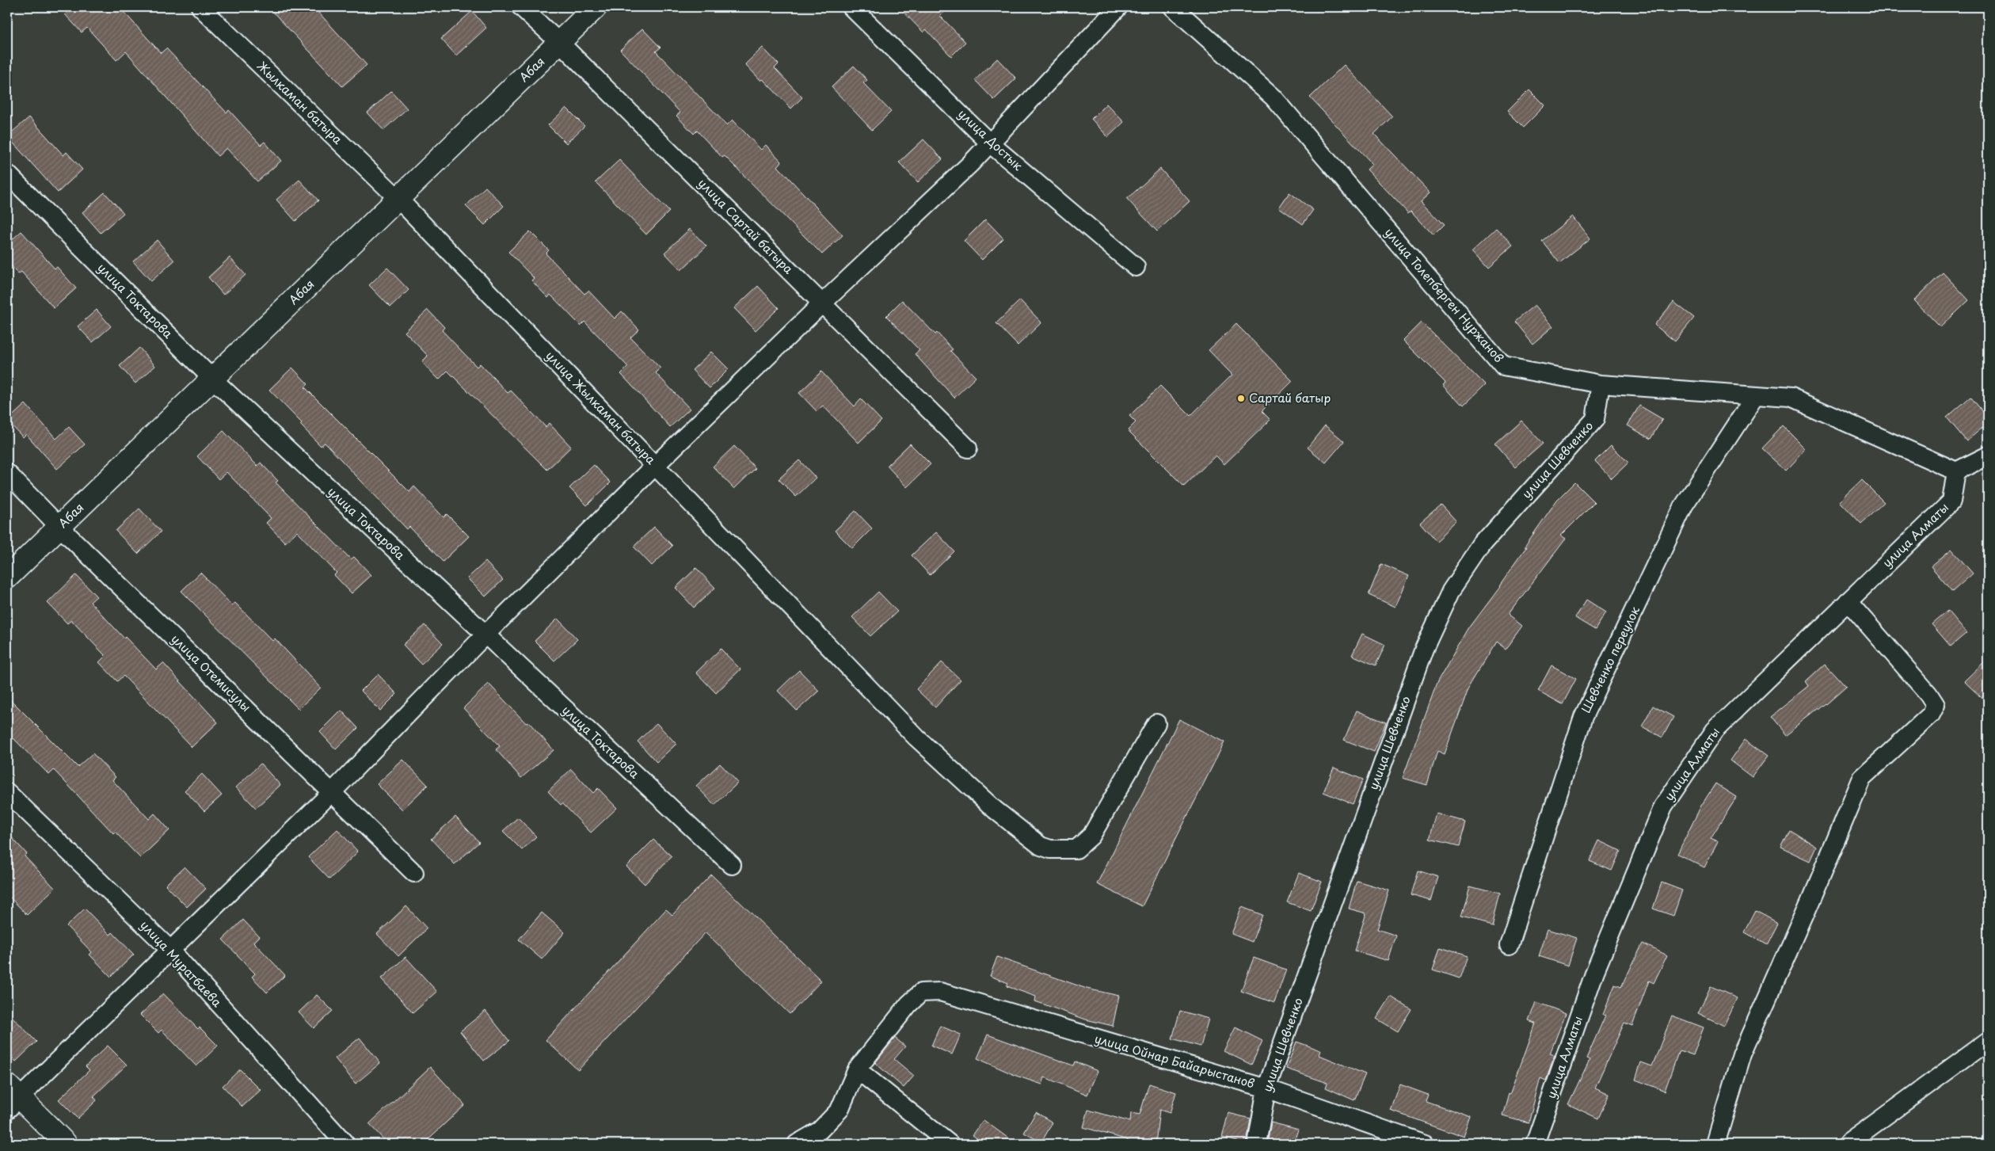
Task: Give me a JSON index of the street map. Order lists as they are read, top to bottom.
{
  "streets": {
    "street": [
      "Абая",
      "Жылкаман батыра",
      "улица Достык",
      "улица Сартай батыра",
      "улица Толепберген Нуржанов",
      "улица Токтарова",
      "улица Жылкаман батыра",
      "улица Шевченко",
      "улица Алматы",
      "Шевченко переулок",
      "улица Отемисулы",
      "улица Муратбаева",
      "улица Ойнар Байарыстанов"
    ]
  },
  "crossings": [
    ["Абая", "Жылкаман батыра"],
    ["Абая", "улица Сартай батыра"],
    ["Абая", "улица Токтарова"],
    ["Абая", "улица Жылкаман батыра"],
    ["Абая", "улица Отемисулы"],
    ["Жылкаман батыра", "улица Жылкаман батыра"],
    ["улица Толепберген Нуржанов", "улица Шевченко"],
    ["улица Толепберген Нуржанов", "улица Алматы"],
    ["улица Толепберген Нуржанов", "Шевченко переулок"],
    ["улица Шевченко", "улица Ойнар Байарыстанов"]
  ],
  "places": ["Сартай батыр"]
}
